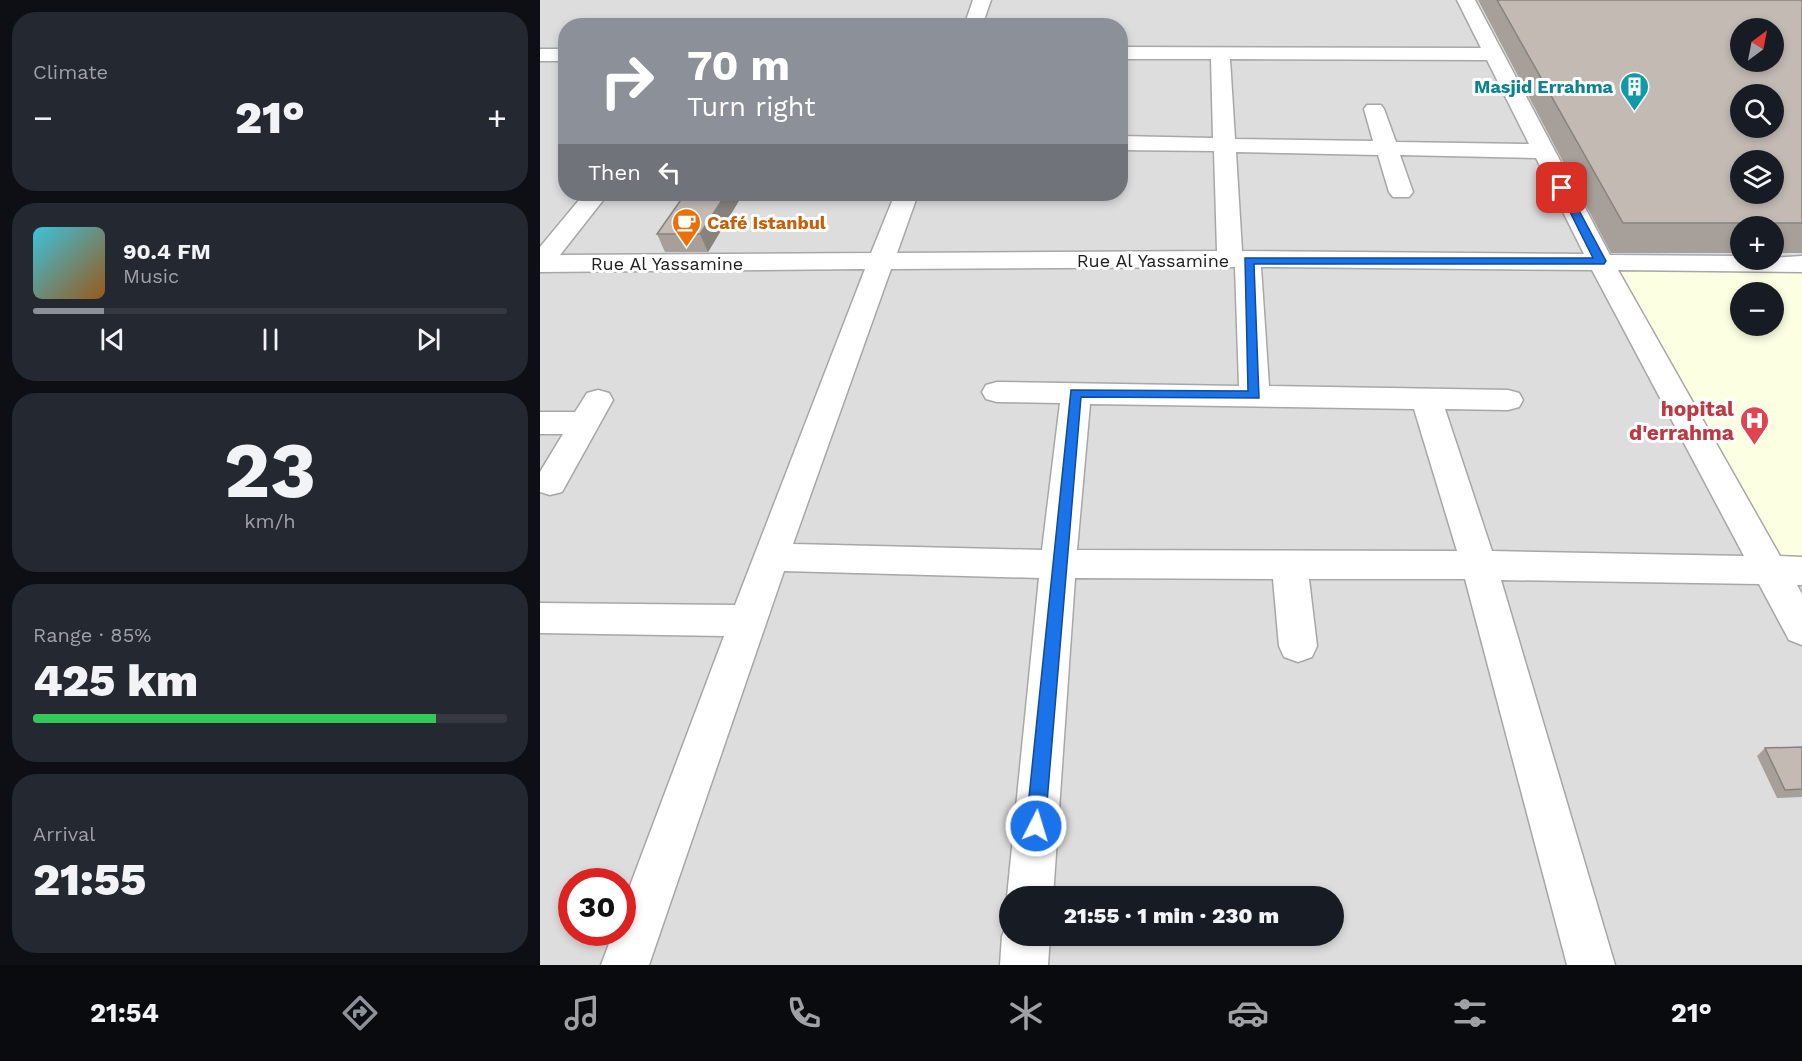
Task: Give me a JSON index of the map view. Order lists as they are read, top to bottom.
{
  "streets": {
    "street": ["Rue Al Yassamine"]
  },
  "places": {
    "building": ["Masjid Errahma"],
    "cafe": ["Café Istanbul"],
    "hospital": ["hopital d'errahma"]
  },
  "north": "top right",
  "page": {
    "tile": [
      "Climate",
      ["23", "km/h"],
      ["Range · 85%", "425 km"],
      ["Arrival", "21:55"]
    ],
    "map_buttons": ["+", "−"],
    "turn": ["70 m", "Turn right"],
    "heat": ["−", "21°", "+"],
    "then": "Then",
    "song": ["90.4 FM", "Music"],
    "limit": "30",
    "trip": "21:55 · 1 min · 230 m",
    "tabs": ["21:54", "21°"]
  }
}
